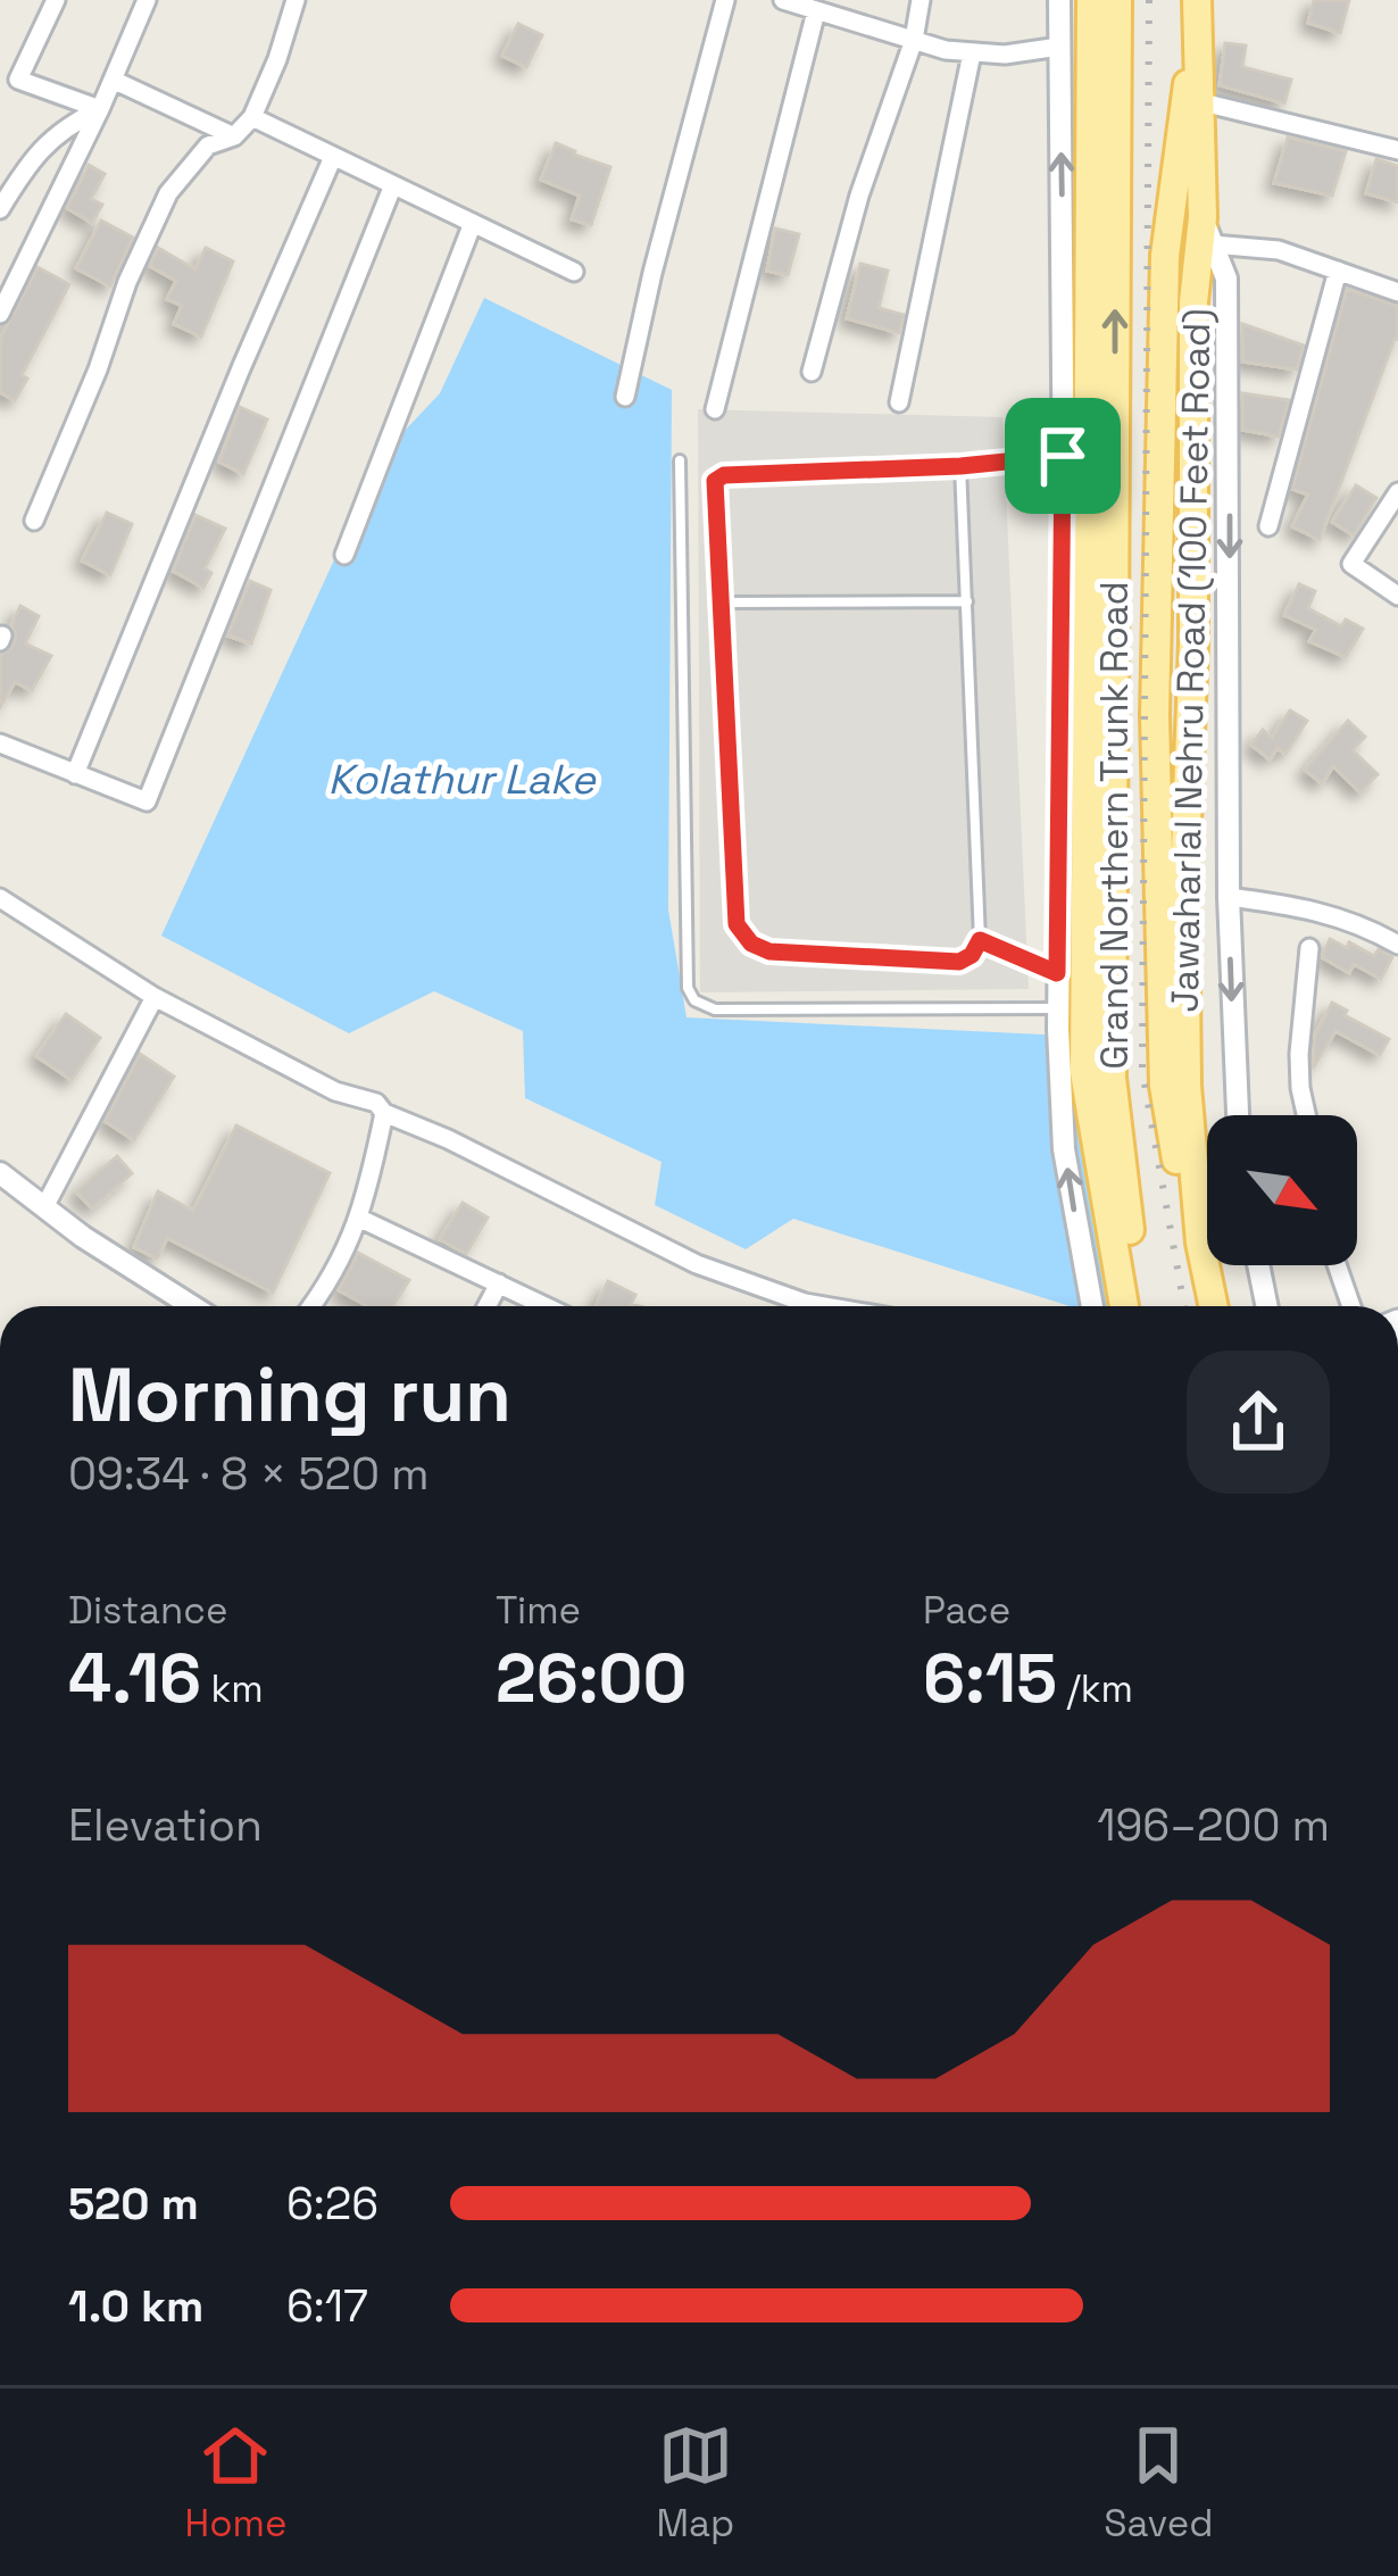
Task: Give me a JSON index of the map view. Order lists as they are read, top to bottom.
{
  "streets": {
    "main road": ["Jawaharlal Nehru Road (100 Feet Road)", "Grand Northern Trunk Road"]
  },
  "crossings": [
    ["Jawaharlal Nehru Road (100 Feet Road)", "Grand Northern Trunk Road"]
  ],
  "water": ["Kolathur Lake"],
  "north": "bottom right",
  "page": {
    "heading": ["Morning run", "09:34 · 8 × 520 m"],
    "stats": [
      ["Distance", "4.16 km"],
      ["Time", "26:00"],
      ["Pace", "6:15 /km"]
    ],
    "chart": ["Elevation", "196–200 m"],
    "list": [
      {
        "name": "520 m",
        "note": "6:26"
      },
      {
        "name": "1.0 km",
        "note": "6:17"
      }
    ],
    "tabs": ["Home", "Map", "Saved"]
  }
}
